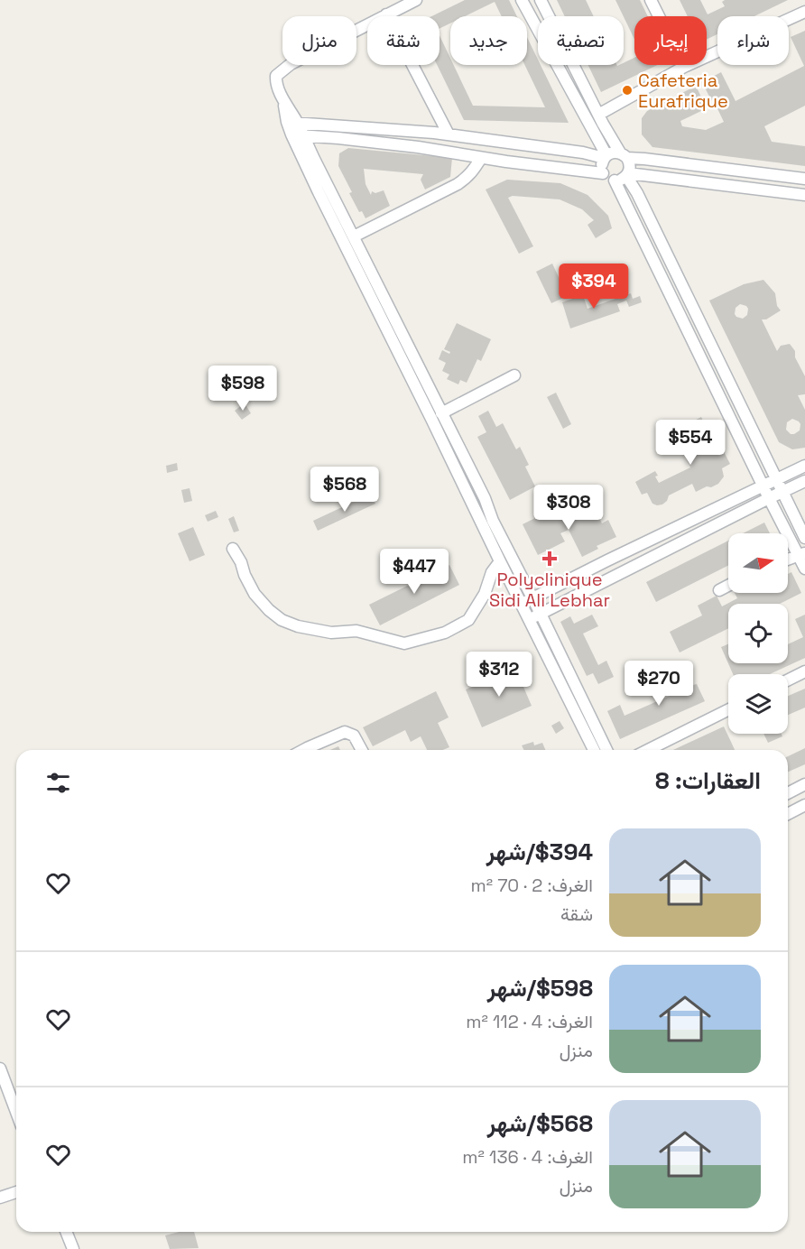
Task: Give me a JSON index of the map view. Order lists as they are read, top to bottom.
{
  "places": {
    "other": ["Cafeteria Eurafrique"],
    "health": ["Polyclinique Sidi Ali Lebhar"]
  },
  "north": "right",
  "page": {
    "chip": [
      "شراء",
      "إيجار",
      "تصفية",
      "جديد",
      "شقة",
      "منزل"
    ],
    "price": [
      "$394",
      "$598",
      "$554",
      "$568",
      "$308",
      "$447",
      "$312",
      "$270"
    ],
    "heading": "العقارات: 8",
    "list": [
      {
        "name": "$394/شهر",
        "note": "الغرف: 2 · 70 m² · شقة"
      },
      {
        "name": "$598/شهر",
        "note": "الغرف: 4 · 112 m² · منزل"
      },
      {
        "name": "$568/شهر",
        "note": "الغرف: 4 · 136 m² · منزل"
      }
    ]
  }
}
